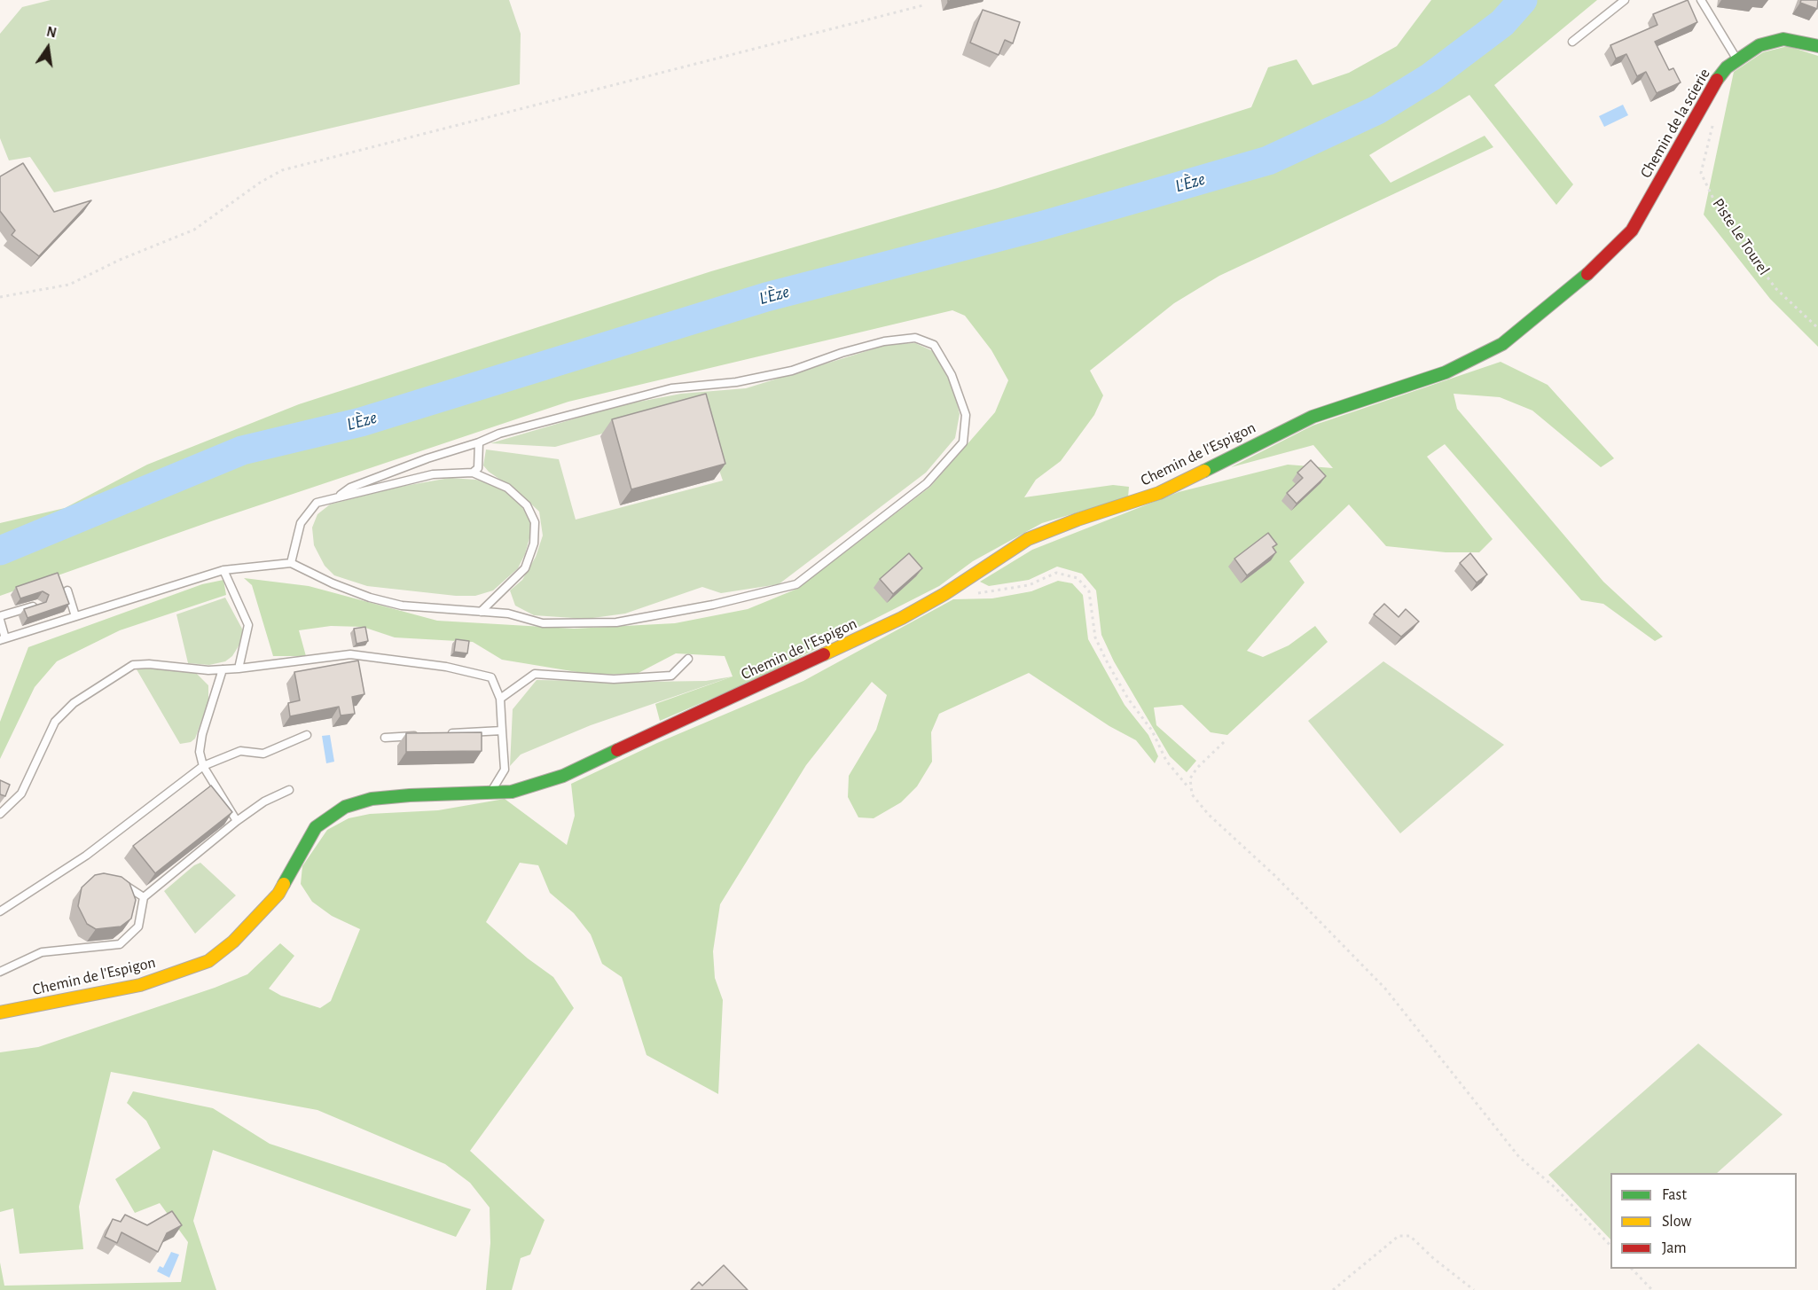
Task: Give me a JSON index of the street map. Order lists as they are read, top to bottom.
{
  "streets": {
    "street": ["Chemin de la scierie", "Chemin de l'Espigon"],
    "path": ["Piste Le Tourel"]
  },
  "crossings": [
    ["Chemin de la scierie", "Chemin de l'Espigon"]
  ],
  "water": ["L'Èze"],
  "legend": ["Fast", "Slow", "Jam"],
  "north": "top"
}
